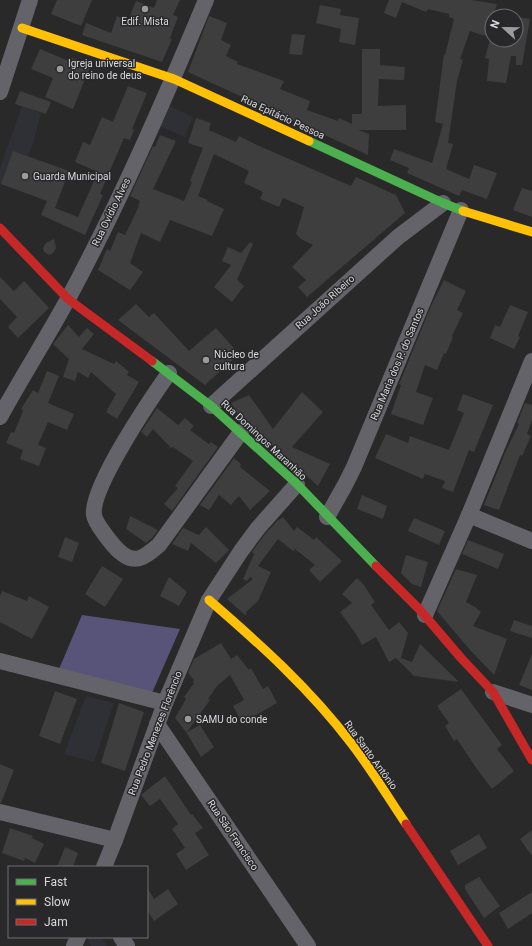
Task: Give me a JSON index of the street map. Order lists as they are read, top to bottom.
{
  "streets": {
    "street": [
      "Rua Epitácio Pessoa",
      "Rua Ovídio Alves",
      "Rua João Ribeiro",
      "Rua Maria dos P. do Santos",
      "Rua Domingos Maranhão",
      "Rua Pedro Menezes Florêncio",
      "Rua Santo Antônio",
      "Rua São Francisco"
    ]
  },
  "crossings": [
    ["Rua Epitácio Pessoa", "Rua Ovídio Alves"],
    ["Rua Epitácio Pessoa", "Rua João Ribeiro"],
    ["Rua Epitácio Pessoa", "Rua Maria dos P. do Santos"],
    ["Rua Ovídio Alves", "Rua Domingos Maranhão"],
    ["Rua João Ribeiro", "Rua Domingos Maranhão"],
    ["Rua Maria dos P. do Santos", "Rua Domingos Maranhão"],
    ["Rua Domingos Maranhão", "Rua Pedro Menezes Florêncio"],
    ["Rua Pedro Menezes Florêncio", "Rua Santo Antônio"],
    ["Rua Pedro Menezes Florêncio", "Rua São Francisco"]
  ],
  "places": [
    "Edif. Mista",
    "Igreja universal do reino de deus",
    "Guarda Municipal",
    "Núcleo de cultura",
    "SAMU do conde"
  ],
  "legend": ["Fast", "Slow", "Jam"],
  "north": "left"
}
